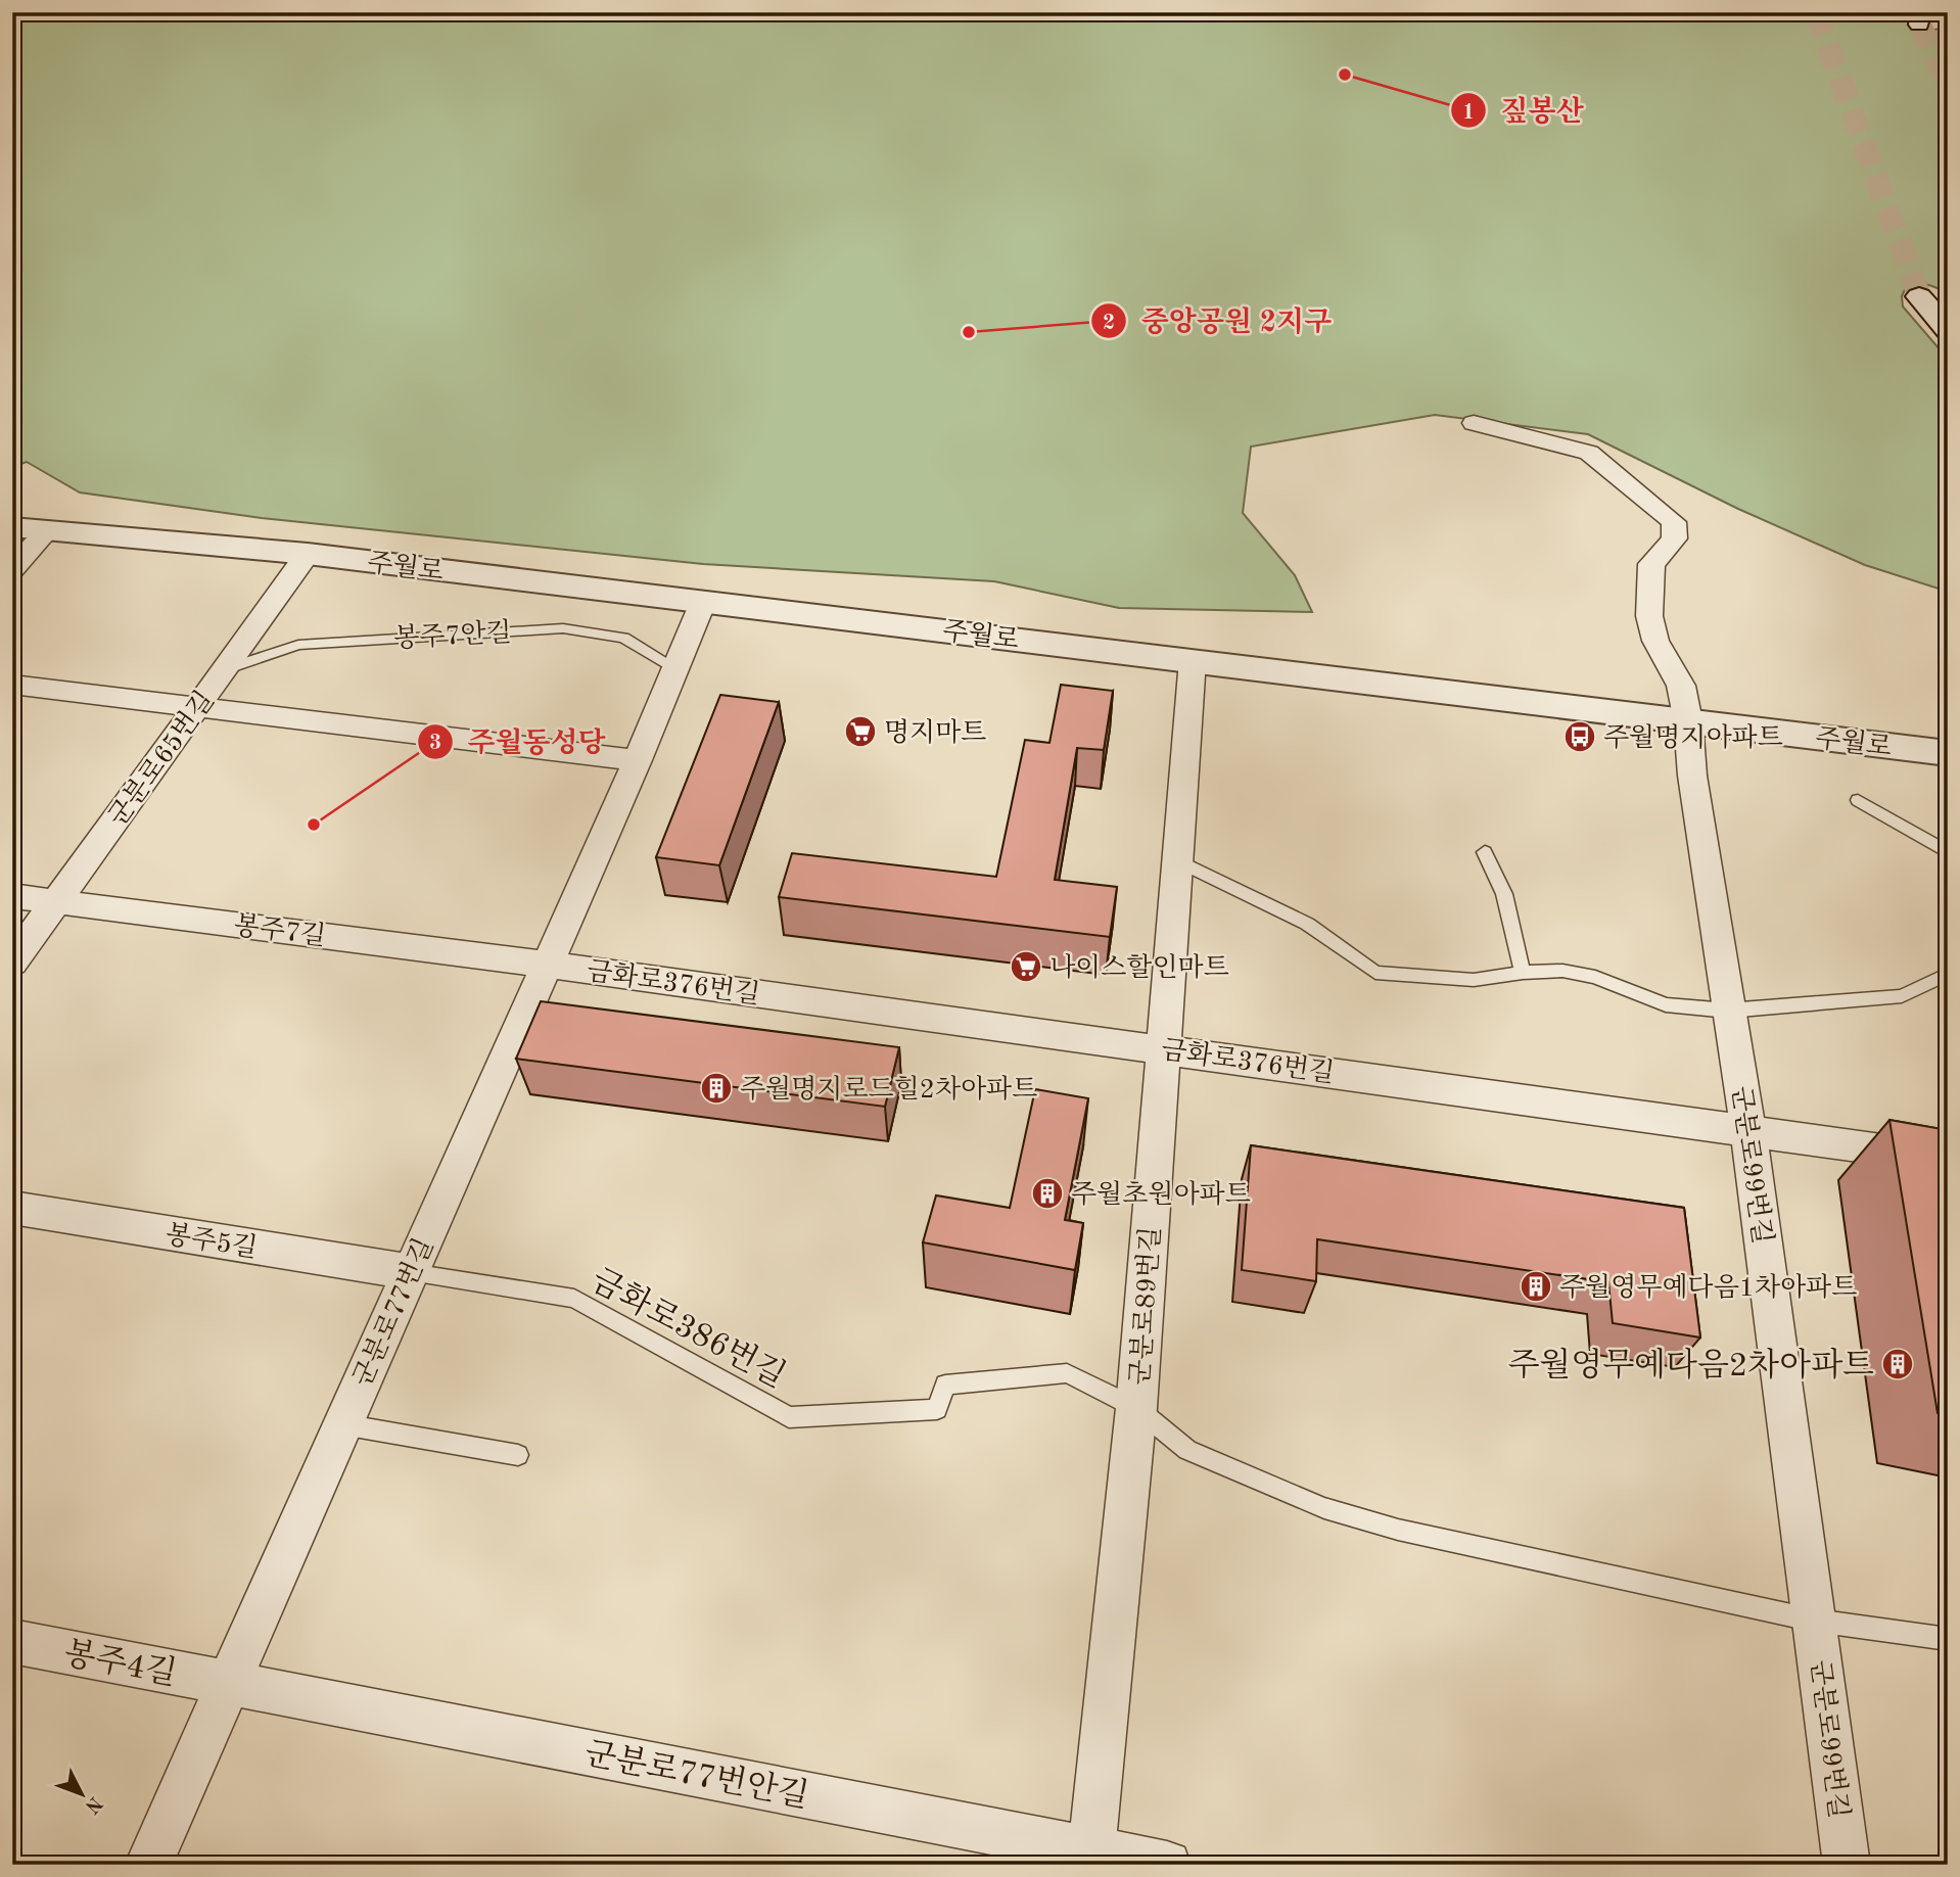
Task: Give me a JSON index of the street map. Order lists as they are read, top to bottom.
{
  "streets": {
    "street": [
      "주월로",
      "군분로65번길",
      "봉주7길",
      "금화로376번길",
      "군분로99번길",
      "봉주5길",
      "군분로89번길",
      "군분로77번길",
      "봉주4길",
      "군분로77번안길"
    ],
    "lane": ["봉주7안길", "금화로386번길"]
  },
  "crossings": [
    ["주월로", "군분로65번길"],
    ["주월로", "군분로99번길"],
    ["주월로", "군분로89번길"],
    ["주월로", "군분로77번길"],
    ["봉주7안길", "군분로65번길"],
    ["봉주7안길", "군분로77번길"],
    ["군분로65번길", "봉주7길"],
    ["봉주7길", "금화로376번길"],
    ["봉주7길", "군분로77번길"],
    ["금화로376번길", "군분로99번길"],
    ["금화로376번길", "군분로89번길"],
    ["금화로376번길", "군분로77번길"],
    ["봉주5길", "군분로77번길"],
    ["봉주5길", "금화로386번길"],
    ["군분로89번길", "금화로386번길"],
    ["군분로89번길", "군분로77번안길"],
    ["군분로77번길", "금화로386번길"],
    ["군분로77번길", "봉주4길"],
    ["군분로77번길", "군분로77번안길"],
    ["봉주4길", "군분로77번안길"]
  ],
  "places": {
    "other": ["짚봉산", "중앙공원 2지구", "주월동성당"],
    "supermarket": ["명지마트", "나이스할인마트"],
    "bus stop": ["주월명지아파트"],
    "building": [
      "주월명지로드힐2차아파트",
      "주월초원아파트",
      "주월영무예다음1차아파트",
      "주월영무예다음2차아파트"
    ]
  },
  "north": "bottom right"
}
